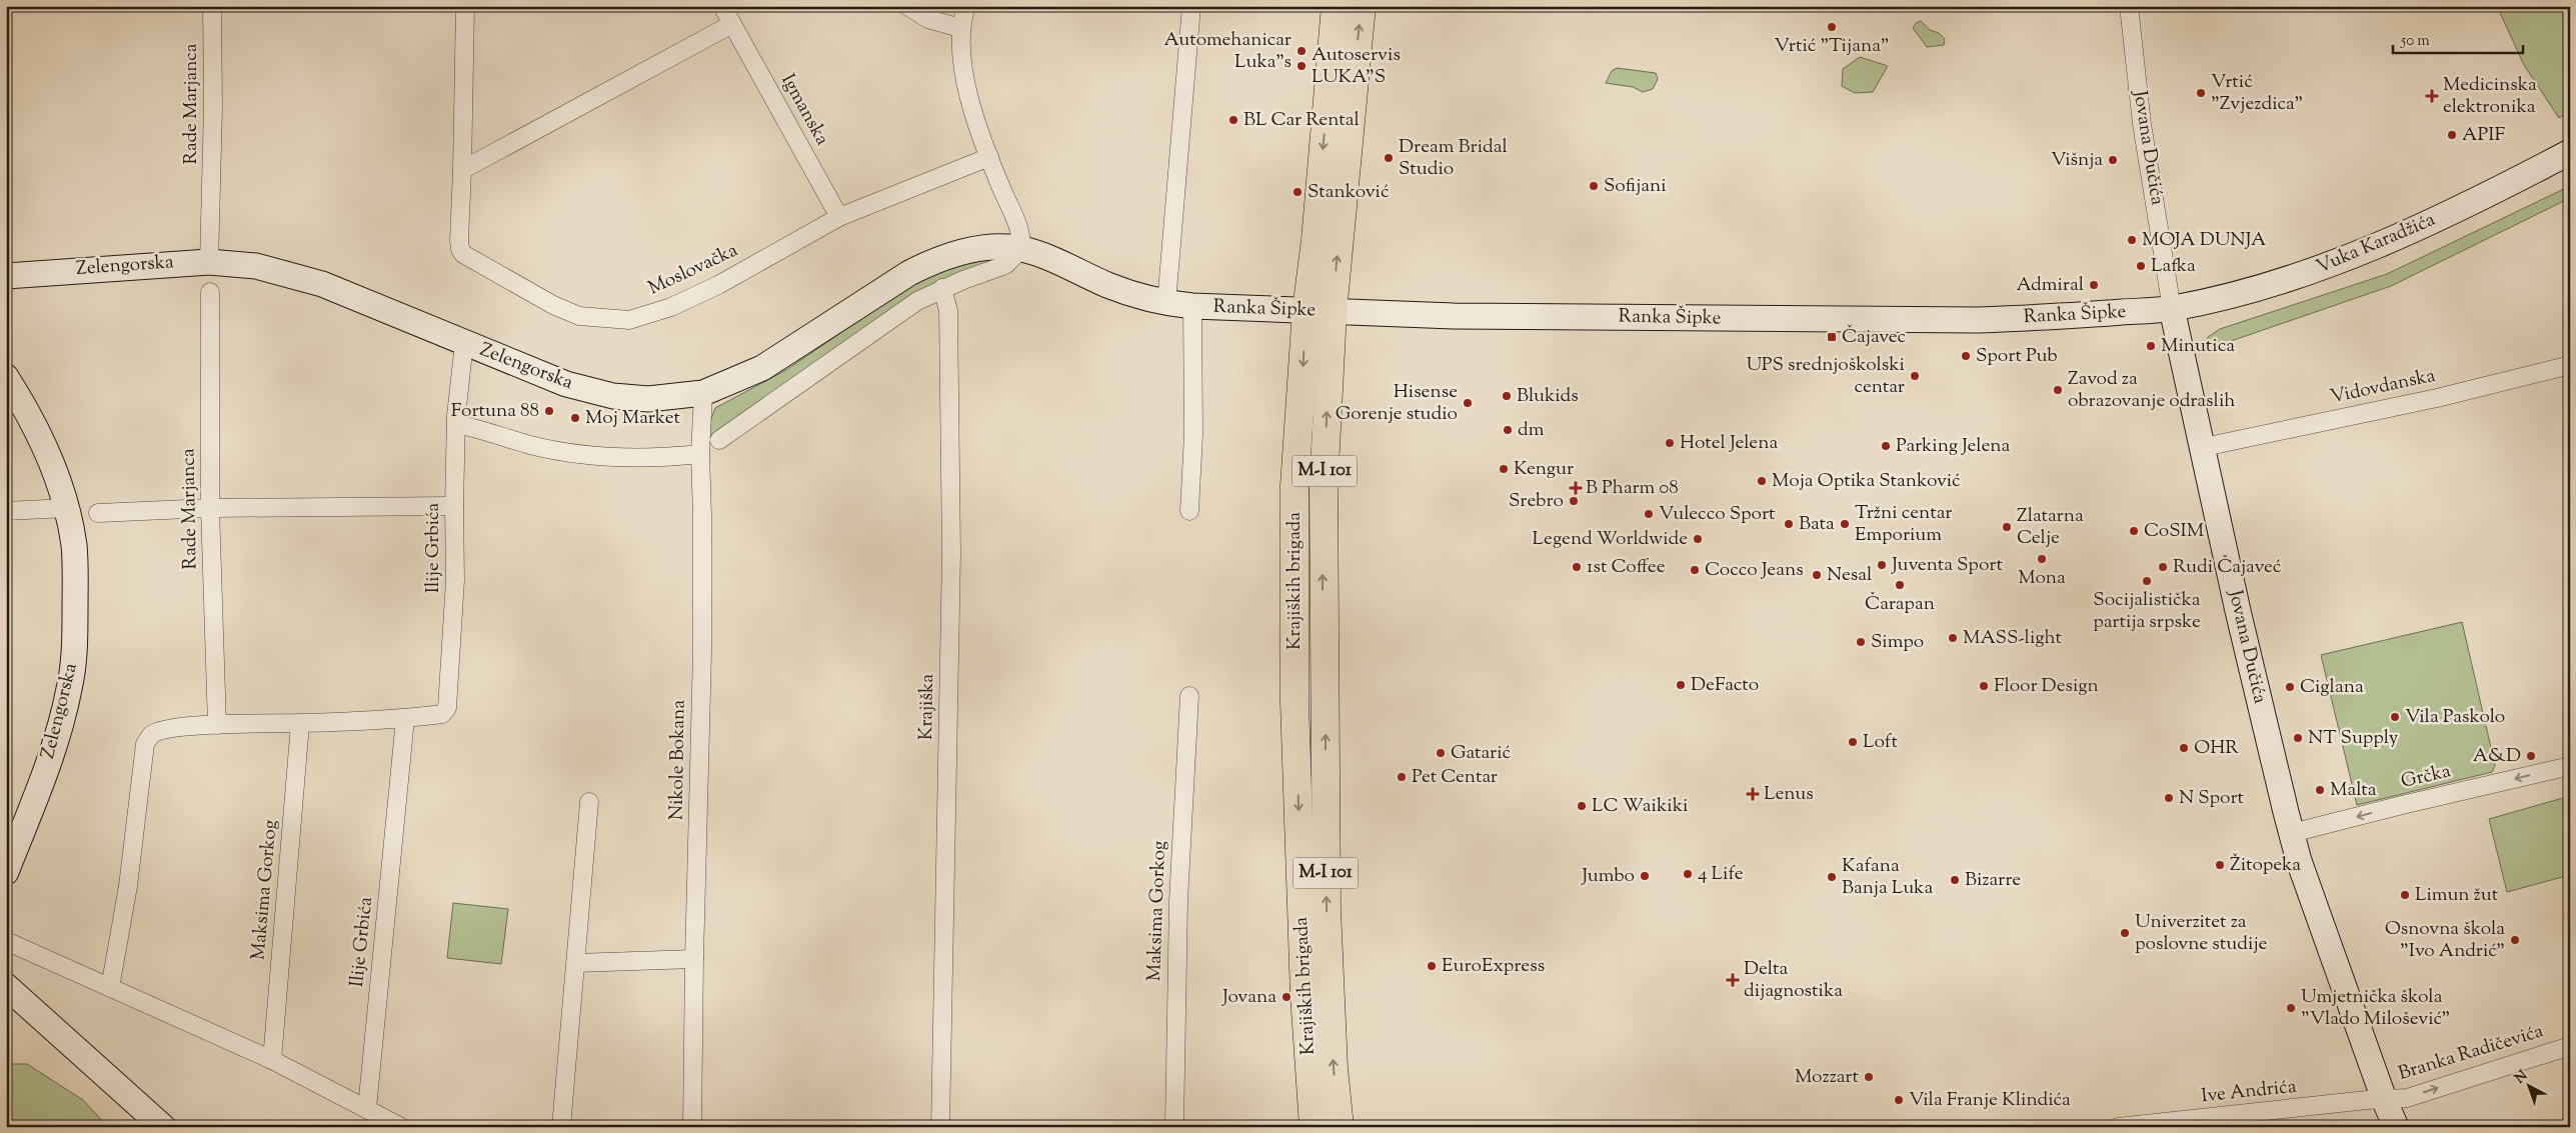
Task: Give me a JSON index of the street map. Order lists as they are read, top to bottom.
{
  "streets": {
    "main road": ["M-I 101", "Krajiških brigada"],
    "street": [
      "Rade Marjanca",
      "Igmanska",
      "Jovana Dučića",
      "Vuka Karadžića",
      "Zelengorska",
      "Moslovačka",
      "Ranka Šipke",
      "Vidovdanska",
      "Ilije Grbića",
      "Krajiška",
      "Nikole Bokana",
      "Grčka",
      "Maksima Gorkog",
      "Branka Radičevića",
      "Ive Andrića"
    ]
  },
  "crossings": [
    ["Rade Marjanca", "Zelengorska"],
    ["Rade Marjanca", "Ilije Grbića"],
    ["Igmanska", "Moslovačka"],
    ["Jovana Dučića", "Vuka Karadžića"],
    ["Jovana Dučića", "Ranka Šipke"],
    ["Jovana Dučića", "Vidovdanska"],
    ["Jovana Dučića", "Grčka"],
    ["Jovana Dučića", "Branka Radičevića"],
    ["Jovana Dučića", "Ive Andrića"],
    ["Vuka Karadžića", "Ranka Šipke"],
    ["Zelengorska", "Ranka Šipke"],
    ["Zelengorska", "Ilije Grbića"],
    ["Zelengorska", "Nikole Bokana"],
    ["Ranka Šipke", "Krajiških brigada"],
    ["Ilije Grbića", "Maksima Gorkog"],
    ["Branka Radičevića", "Ive Andrića"]
  ],
  "one_way": ["Grčka", "Branka Radičevića"],
  "places": {
    "other": [
      "Vrtić \"Tijana\"",
      "Automehanicar Luka\"s",
      "Autoservis LUKA\"S",
      "Vrtić \"Zvjezdica\"",
      "BL Car Rental",
      "APIF",
      "Dream Bridal Studio",
      "Višnja",
      "Sofijani",
      "Stanković",
      "MOJA DUNJA",
      "Lafka",
      "Admiral",
      "Minutica",
      "Sport Pub",
      "UPS srednjoškolski centar",
      "Zavod za obrazovanje odraslih",
      "Blukids",
      "Hisense Gorenje studio",
      "Fortuna 88",
      "Moj Market",
      "dm",
      "Hotel Jelena",
      "Parking Jelena",
      "Kengur",
      "Moja Optika Stanković",
      "Srebro",
      "Vulecco Sport",
      "Bata",
      "Tržni centar Emporium",
      "Zlatarna Celje",
      "CoSIM",
      "Legend Worldwide",
      "Mona",
      "Juventa Sport",
      "1st Coffee",
      "Rudi Čajaveć",
      "Cocco Jeans",
      "Nesal",
      "Socijalistička partija srpske",
      "Čarapan",
      "MASS-light",
      "Simpo",
      "DeFacto",
      "Floor Design",
      "Ciglana",
      "Vila Paskolo",
      "NT Supply",
      "Loft",
      "OHR",
      "Gatarić",
      "A&D",
      "Pet Centar",
      "Malta",
      "N Sport",
      "LC Waikiki",
      "Žitopeka",
      "4 Life",
      "Jumbo",
      "Kafana Banja Luka",
      "Bizarre",
      "Limun žut",
      "Univerzitet za poslovne studije",
      "Osnovna škola \"Ivo Andrić\"",
      "EuroExpress",
      "Jovana",
      "Umjetnička škola \"Vlado Milošević\"",
      "Mozzart",
      "Vila Franje Klindića"
    ],
    "health": [
      "Medicinska elektronika",
      "B Pharm 08",
      "Lenus",
      "Delta dijagnostika"
    ],
    "transit": ["Čajavec"]
  },
  "scale_bar": "50 m",
  "north": "top left"
}
